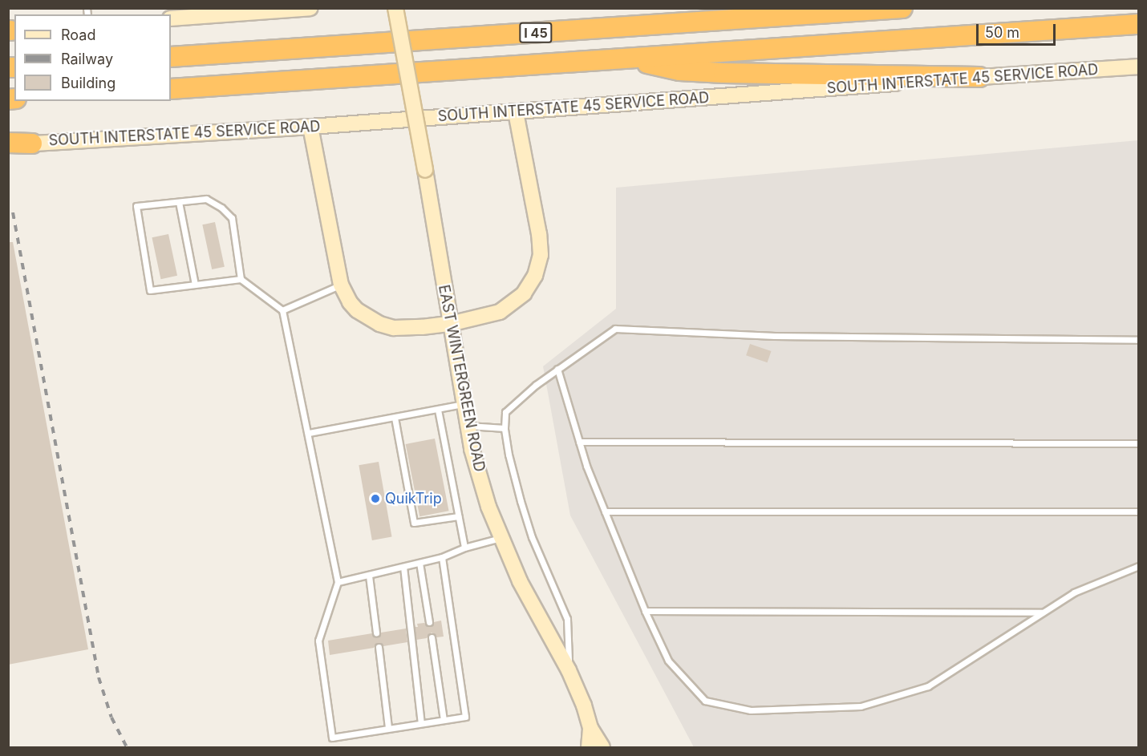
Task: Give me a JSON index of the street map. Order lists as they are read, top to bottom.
{
  "streets": {
    "highway": ["I 45"],
    "main road": ["SOUTH INTERSTATE 45 SERVICE ROAD", "EAST WINTERGREEN ROAD"]
  },
  "places": ["QuikTrip"],
  "legend": ["Road", "Railway", "Building"],
  "scale_bar": "50 m"
}
